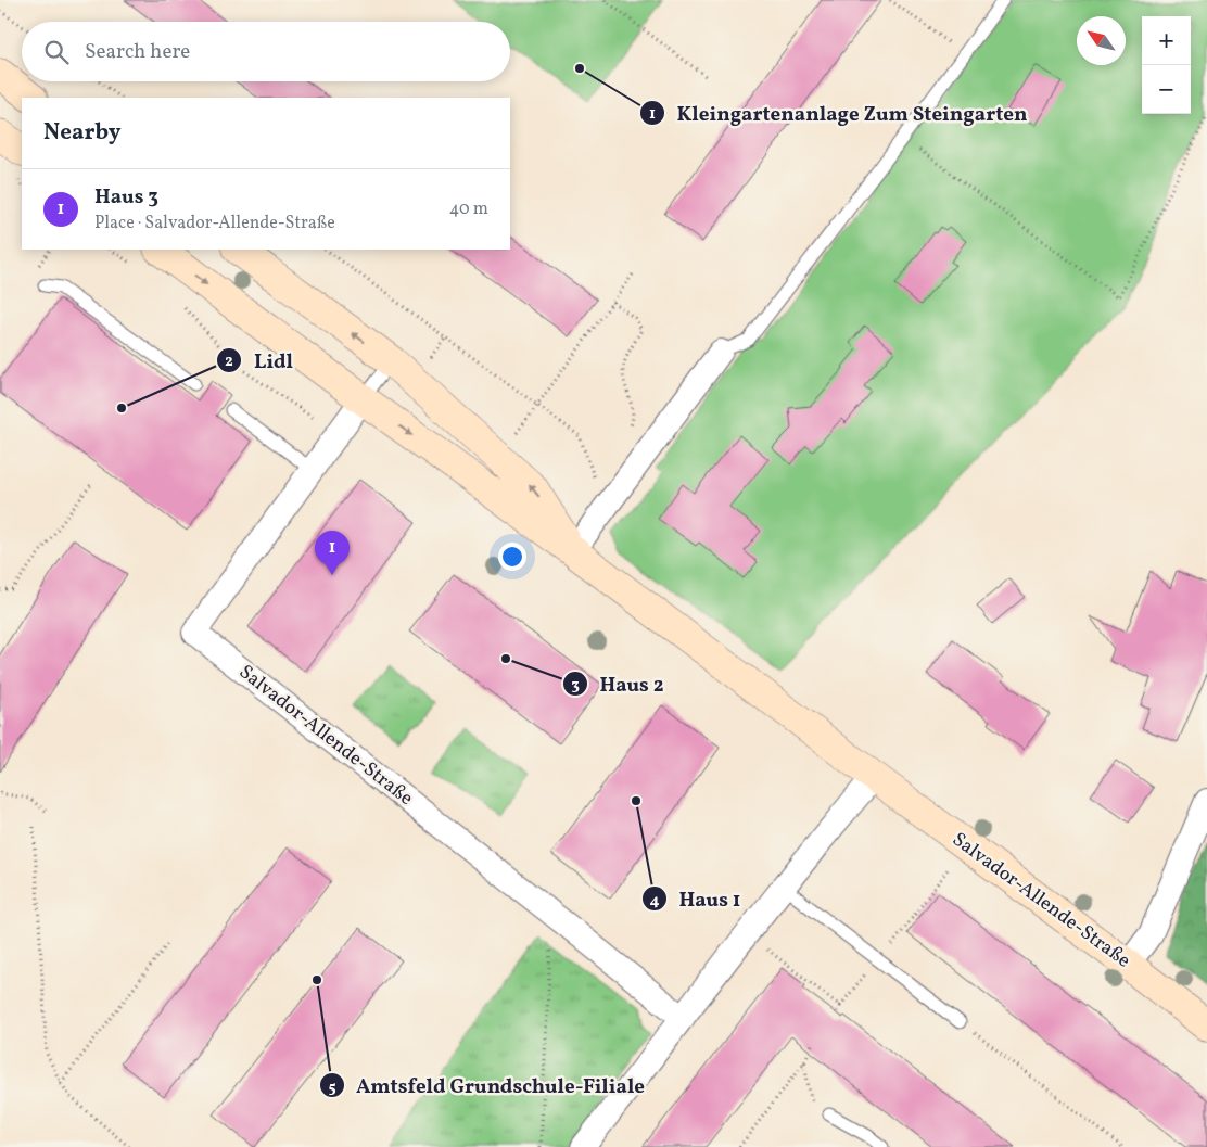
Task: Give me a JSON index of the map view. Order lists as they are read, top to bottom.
{
  "streets": {
    "main road": ["Salvador-Allende-Straße"]
  },
  "places": [
    "Kleingartenanlage Zum Steingarten",
    "Lidl",
    "Haus 2",
    "Haus 1",
    "Amtsfeld Grundschule-Filiale"
  ],
  "north": "top left",
  "page": {
    "map_buttons": ["+", "−"],
    "search": "Search here",
    "heading": "Nearby",
    "list": [
      {
        "mark": "1",
        "name": "Haus 3",
        "note": "Place · Salvador-Allende-Straße",
        "value": "40 m"
      }
    ],
    "pins": "1"
  }
}
